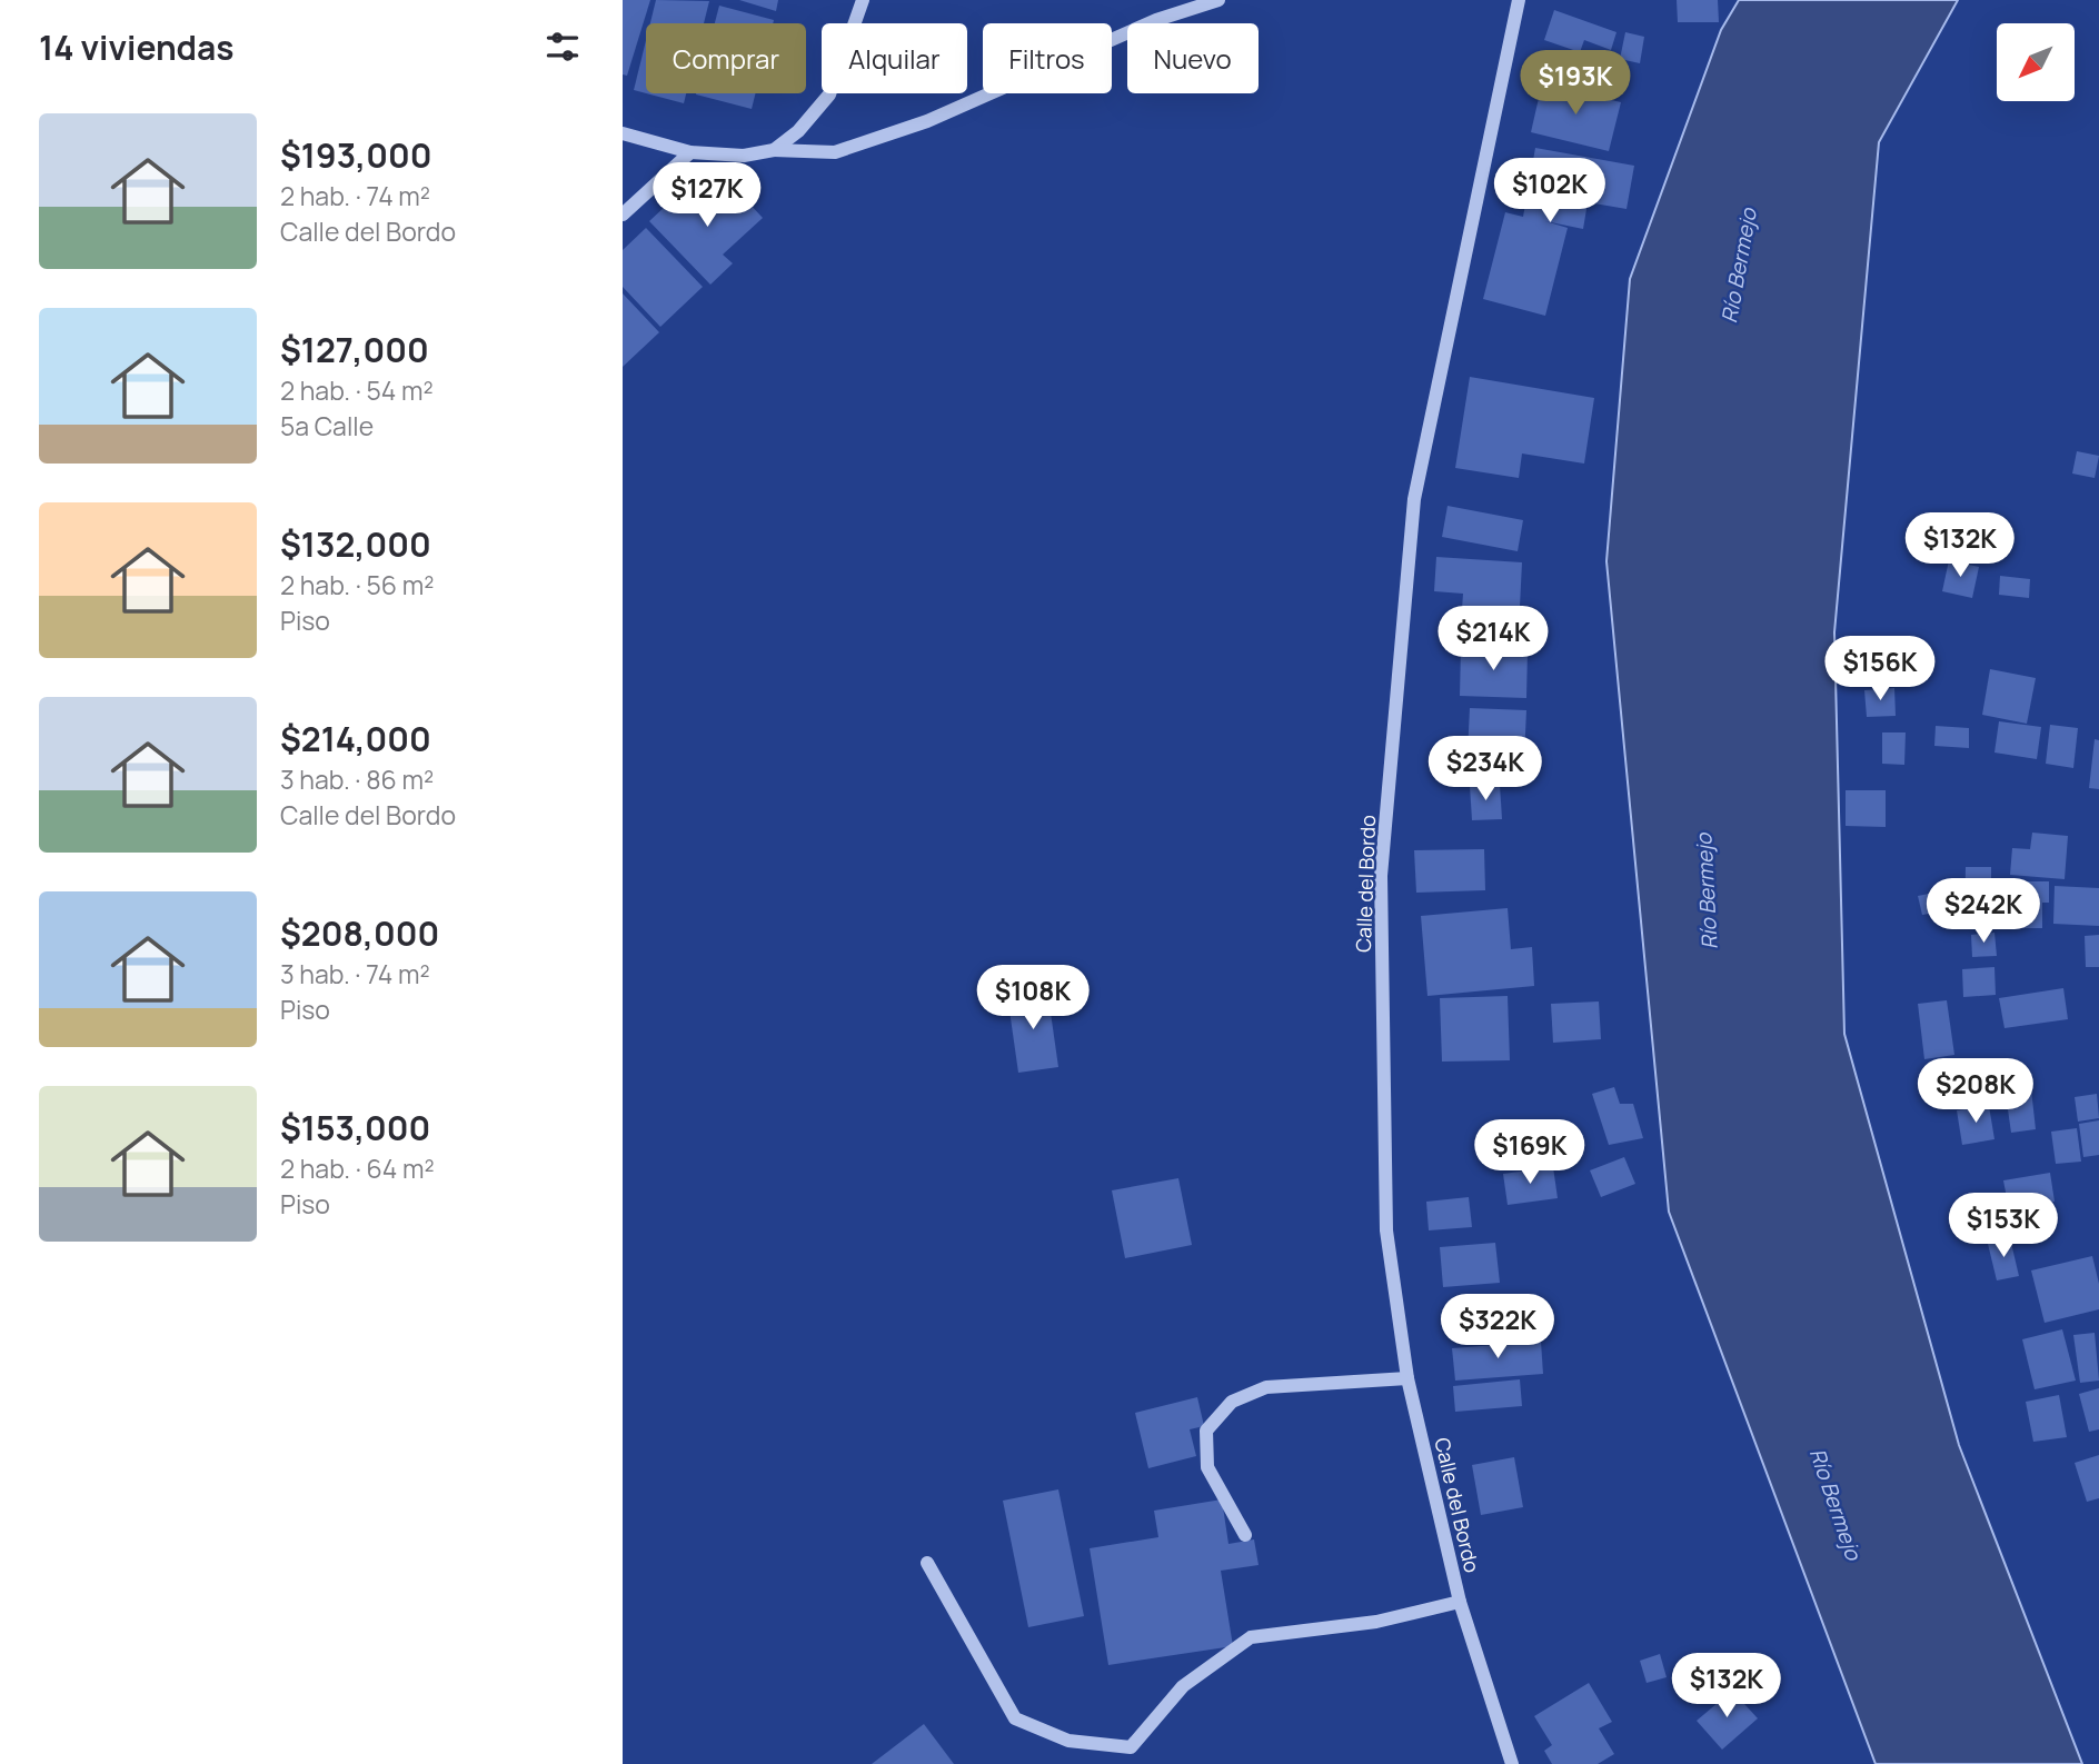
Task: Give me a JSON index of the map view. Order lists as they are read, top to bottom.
{
  "streets": {
    "street": ["Calle del Bordo"]
  },
  "water": ["Río Bermejo"],
  "north": "bottom left",
  "page": {
    "heading": "14 viviendas",
    "chip": [
      "Comprar",
      "Alquilar",
      "Filtros",
      "Nuevo"
    ],
    "price": [
      "$193K",
      "$102K",
      "$127K",
      "$132K",
      "$214K",
      "$156K",
      "$234K",
      "$242K",
      "$108K",
      "$208K",
      "$169K",
      "$153K",
      "$322K",
      "$132K"
    ],
    "list": [
      {
        "name": "$193,000",
        "note": "2 hab. · 74 m² · Calle del Bordo"
      },
      {
        "name": "$127,000",
        "note": "2 hab. · 54 m² · 5a Calle"
      },
      {
        "name": "$132,000",
        "note": "2 hab. · 56 m² · Piso"
      },
      {
        "name": "$214,000",
        "note": "3 hab. · 86 m² · Calle del Bordo"
      },
      {
        "name": "$208,000",
        "note": "3 hab. · 74 m² · Piso"
      },
      {
        "name": "$153,000",
        "note": "2 hab. · 64 m² · Piso"
      }
    ]
  }
}
